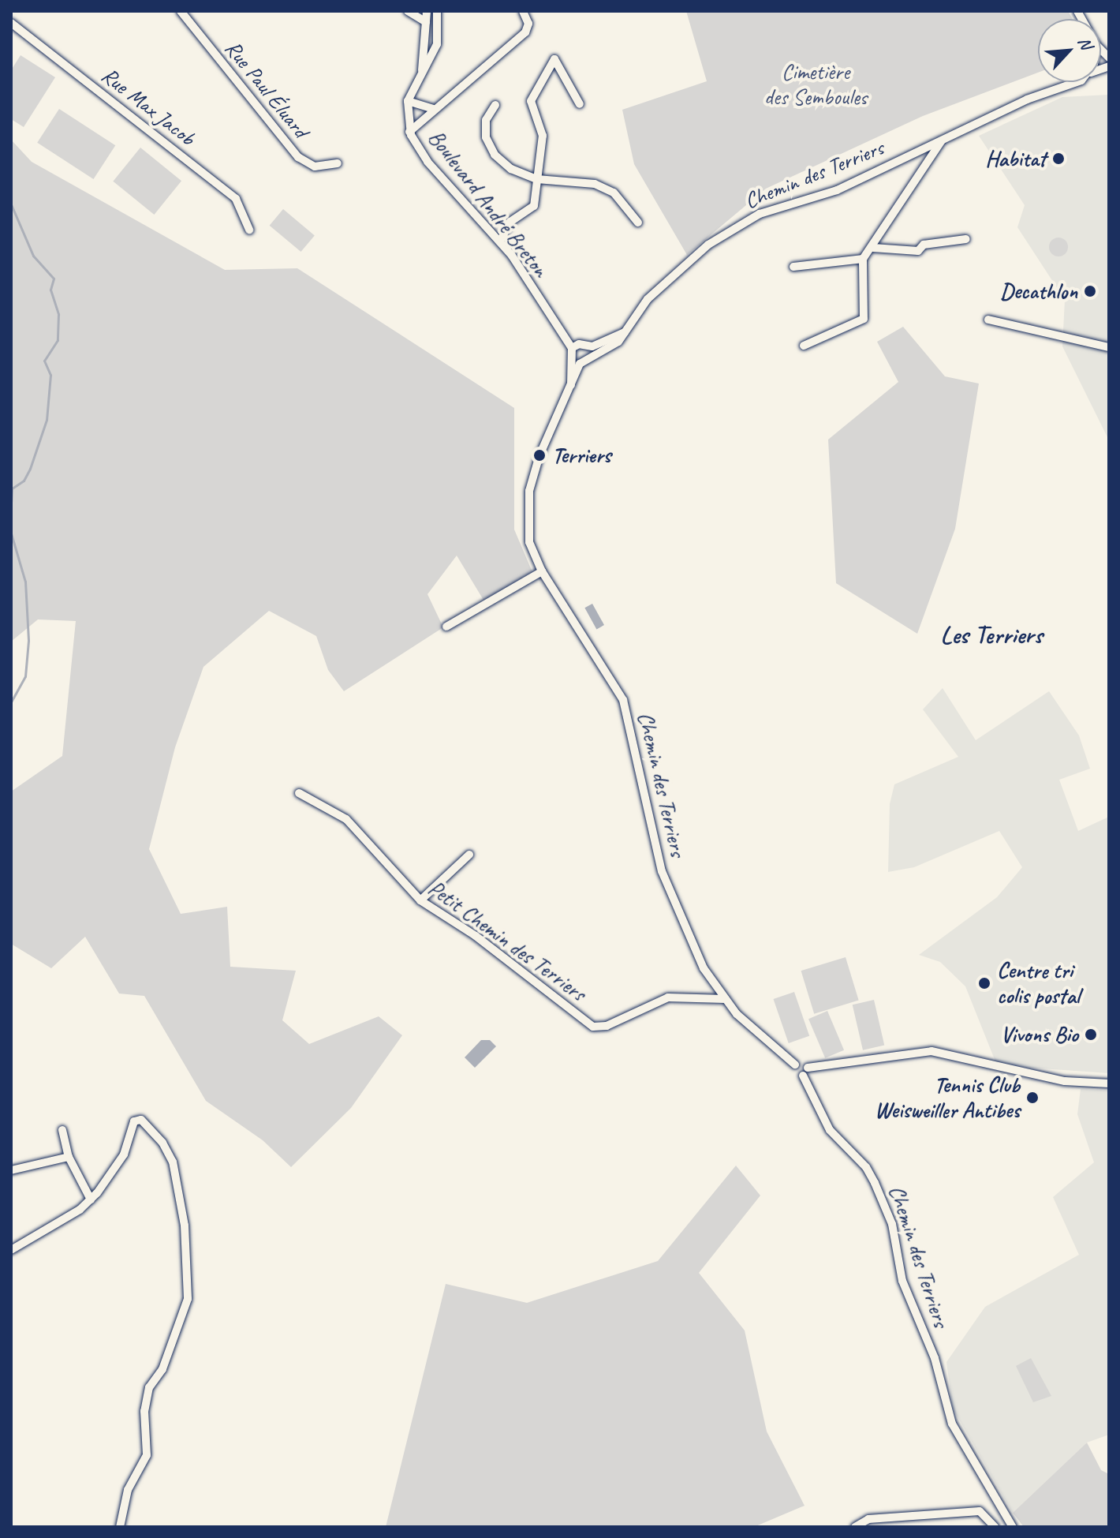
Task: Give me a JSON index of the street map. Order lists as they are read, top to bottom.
{
  "streets": {
    "street": [
      "Rue Paul Éluard",
      "Rue Max Jacob",
      "Chemin des Terriers",
      "Boulevard André Breton",
      "Petit Chemin des Terriers"
    ]
  },
  "crossings": [
    ["Chemin des Terriers", "Petit Chemin des Terriers"]
  ],
  "districts": ["Les Terriers"],
  "parks": ["Cimetière des Semboules"],
  "places": [
    "Habitat",
    "Decathlon",
    "Terriers",
    "Centre tri colis postal",
    "Vivons Bio",
    "Tennis Club Weisweiller Antibes"
  ],
  "north": "top right"
}
